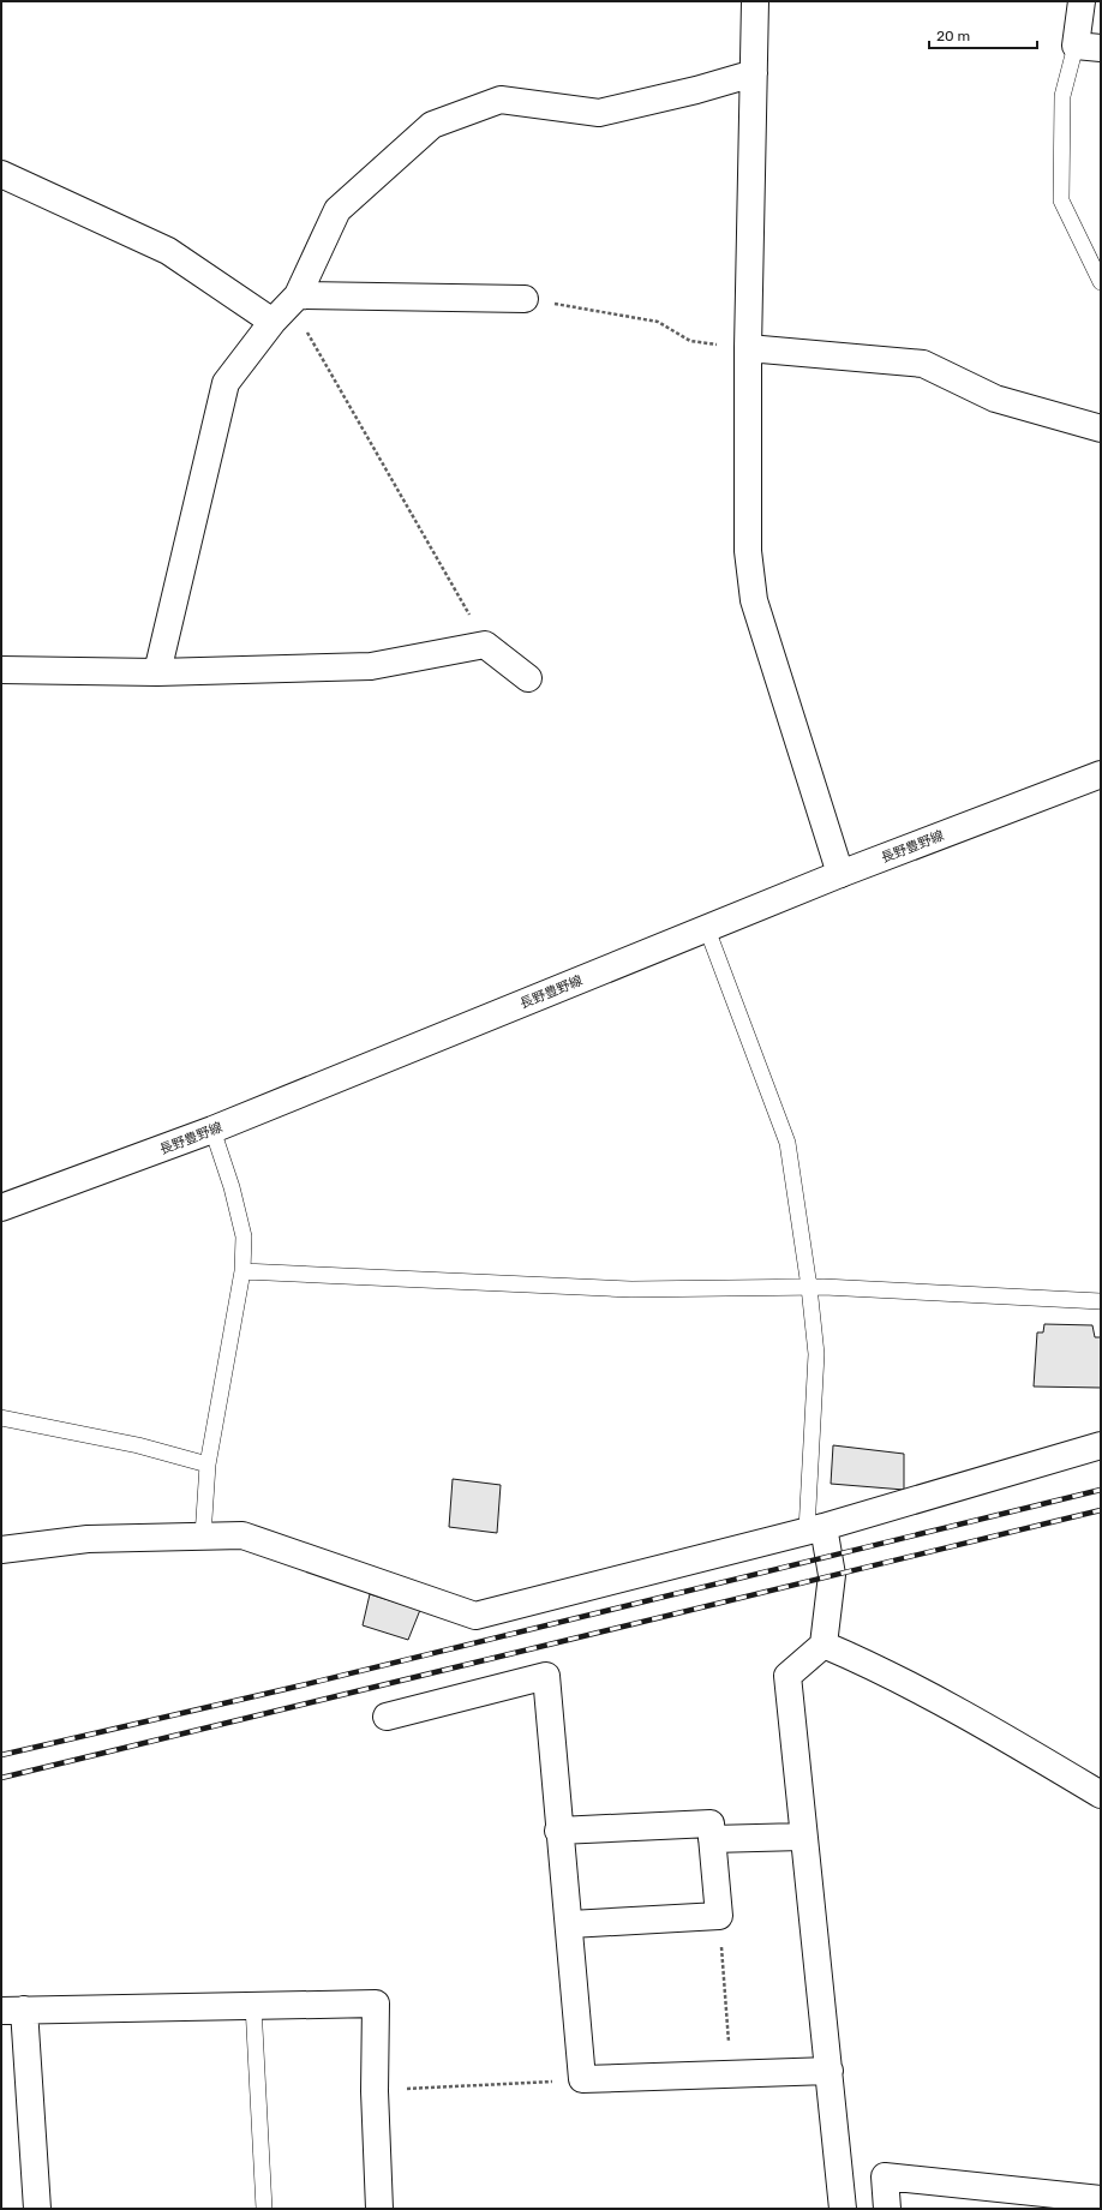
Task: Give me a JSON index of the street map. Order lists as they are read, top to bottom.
{
  "streets": {
    "street": ["長野豊野線"]
  },
  "scale_bar": "20 m"
}
